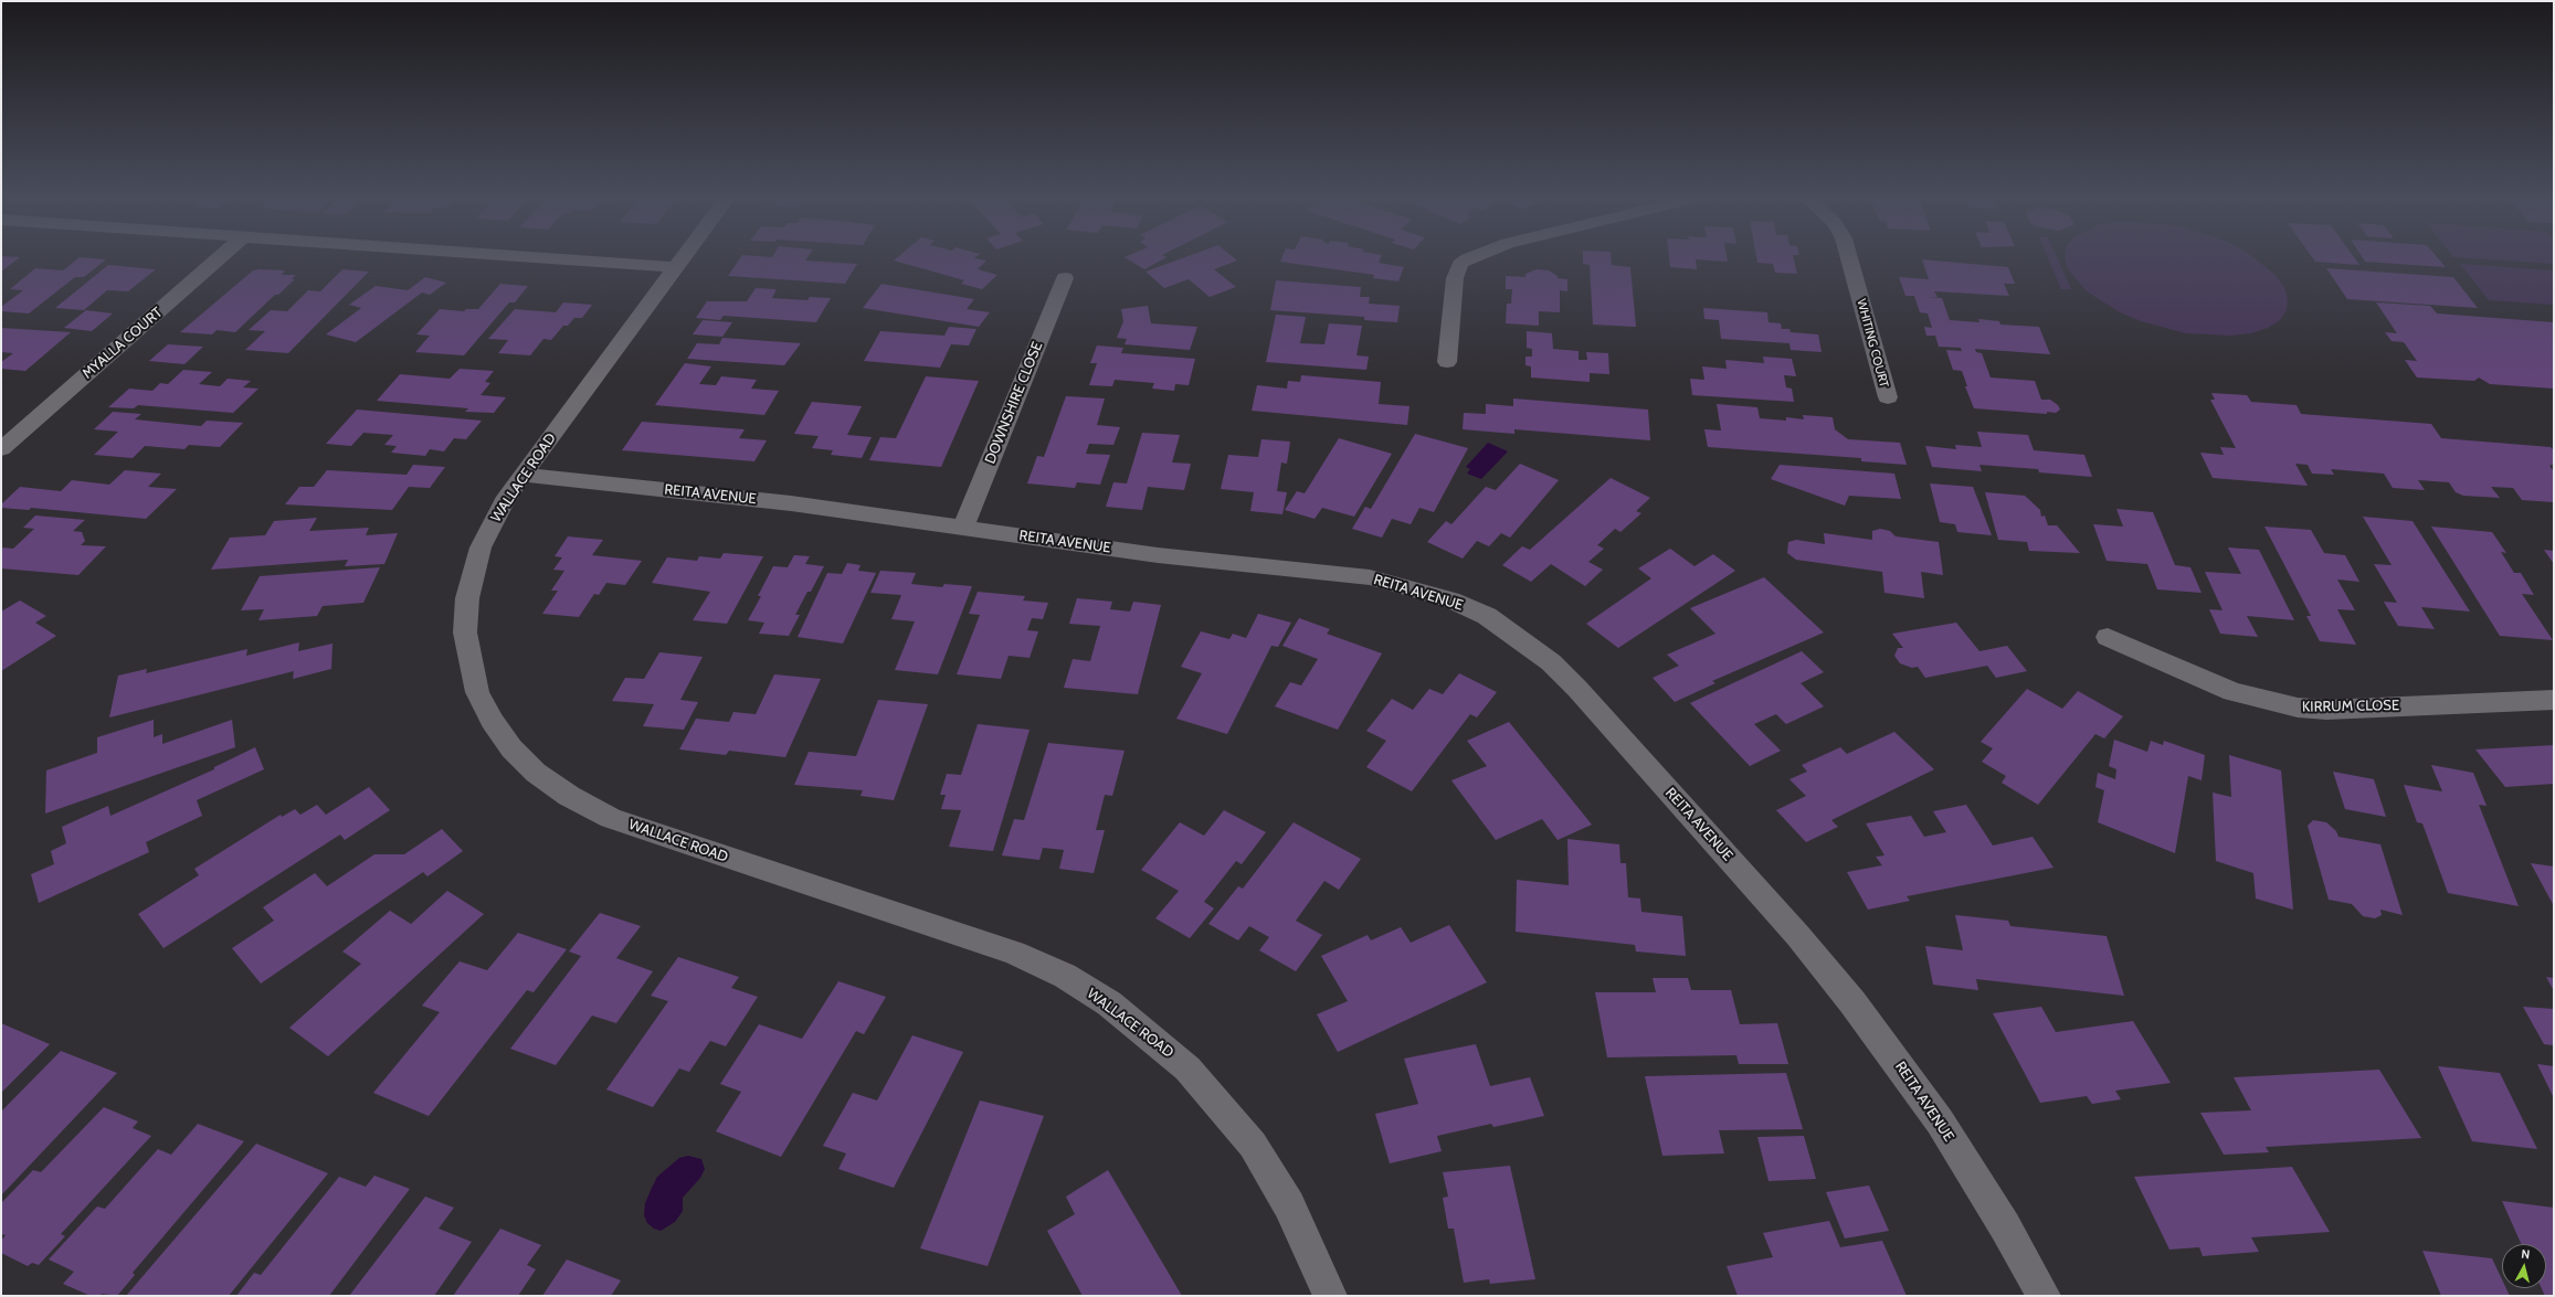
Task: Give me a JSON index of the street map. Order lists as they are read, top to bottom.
{
  "streets": {
    "street": [
      "MYALLA COURT",
      "WHITING COURT",
      "DOWNSHIRE CLOSE",
      "WALLACE ROAD",
      "REITA AVENUE",
      "KIRRUM CLOSE"
    ]
  },
  "crossings": [
    ["DOWNSHIRE CLOSE", "REITA AVENUE"],
    ["WALLACE ROAD", "REITA AVENUE"]
  ],
  "north": "top"
}
